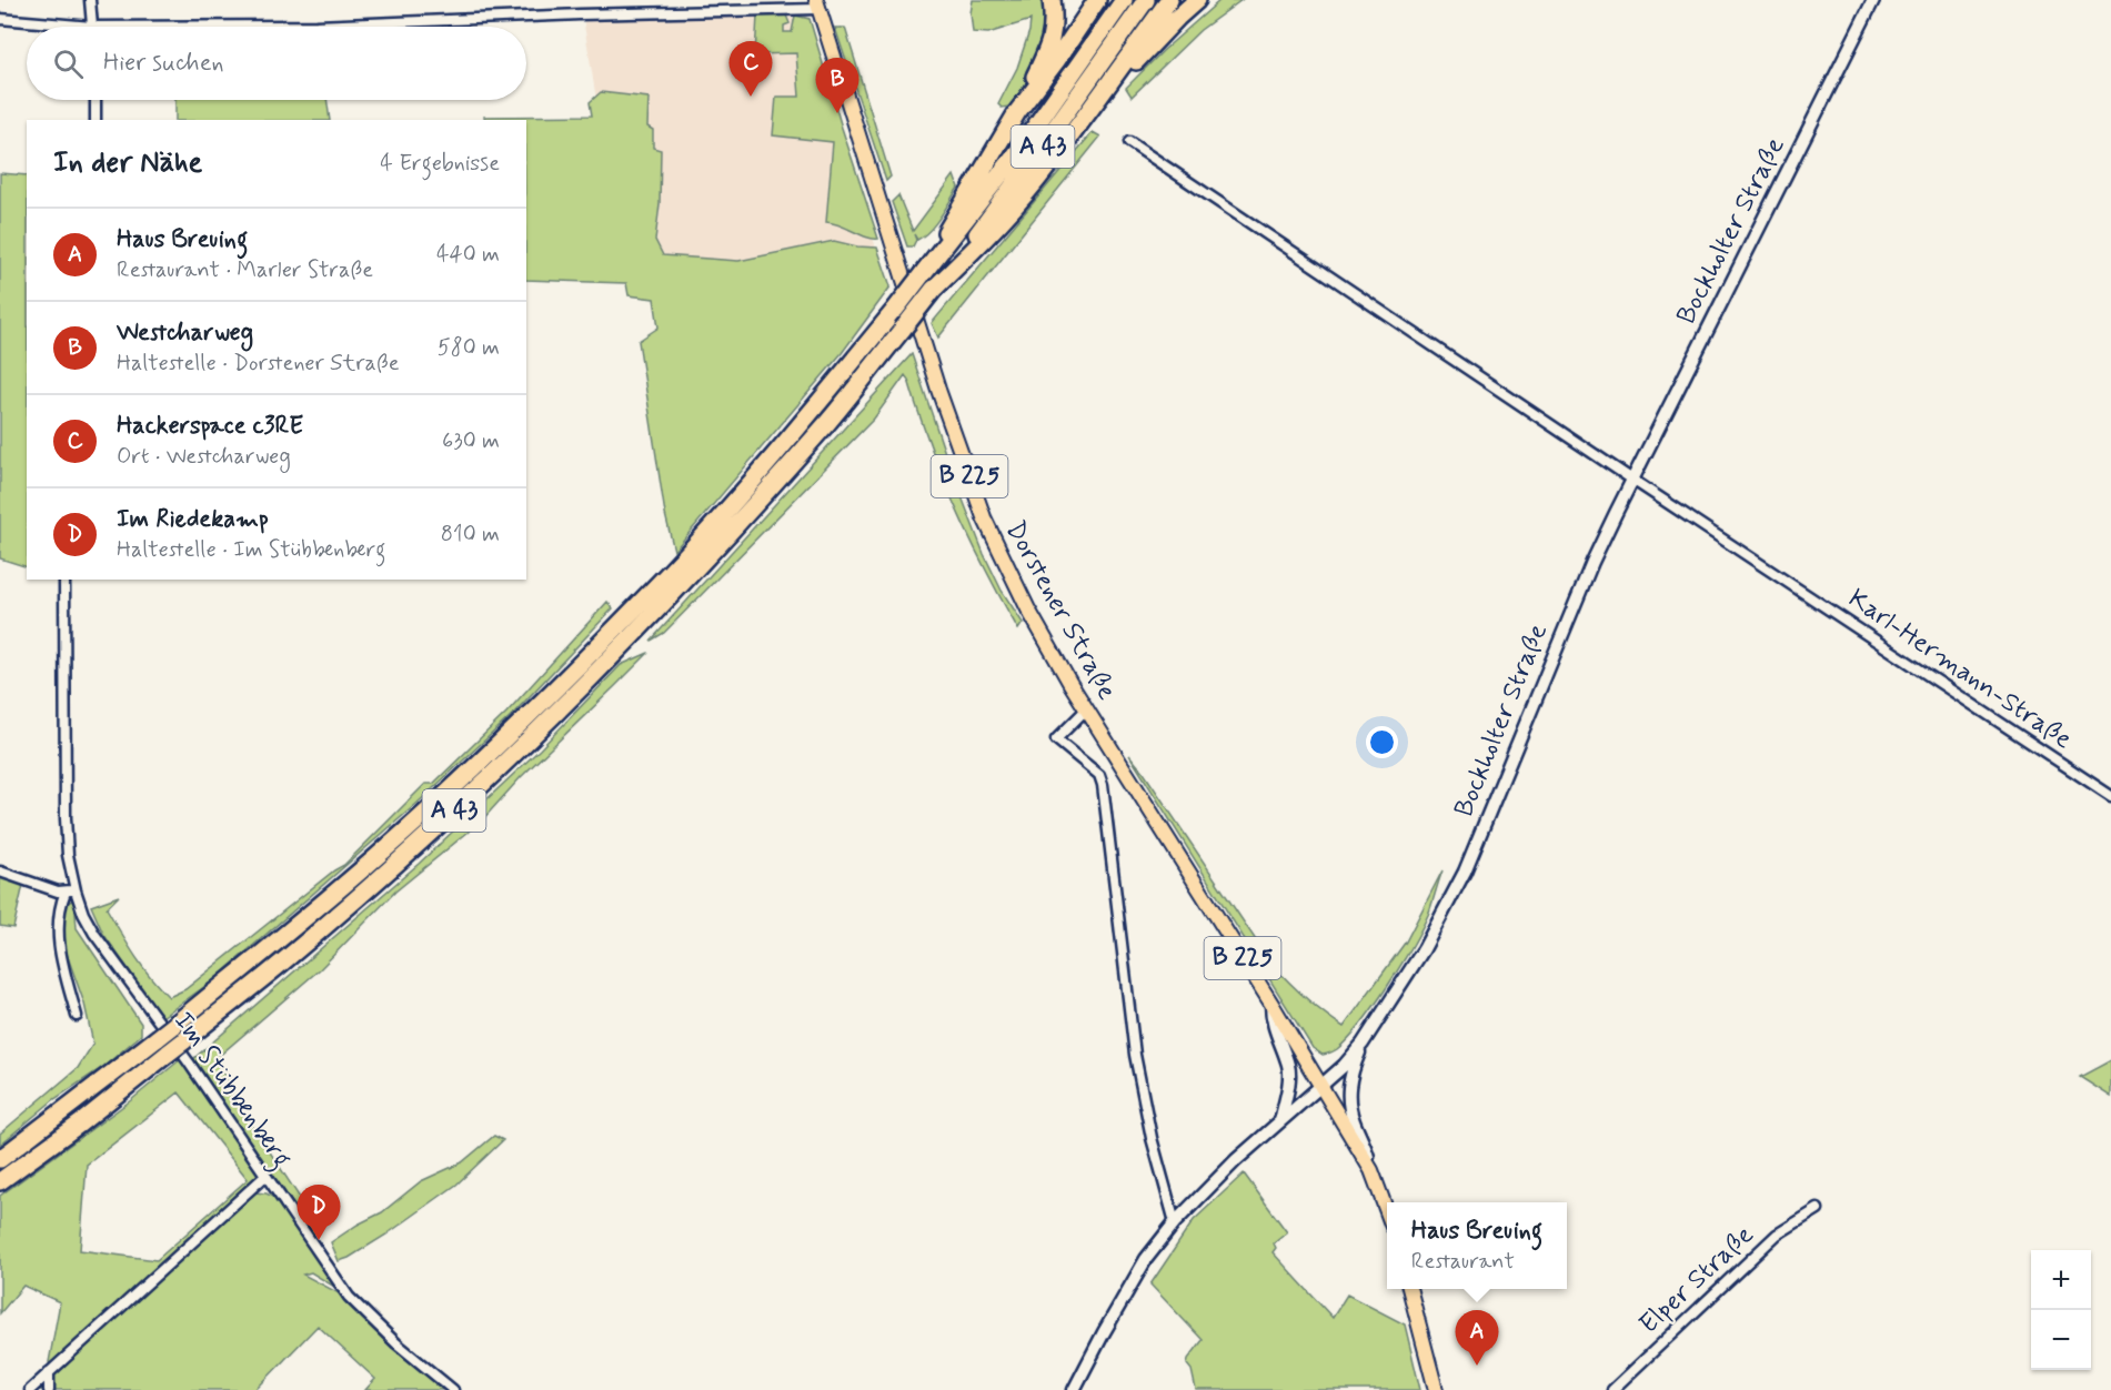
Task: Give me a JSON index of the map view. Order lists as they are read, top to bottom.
{
  "streets": {
    "highway": ["A 43"],
    "main road": ["B 225", "Dorstener Straße"],
    "street": [
      "Bockholter Straße",
      "Karl-Hermann-Straße",
      "Im Stübbenberg",
      "Elper Straße"
    ]
  },
  "crossings": [
    ["Bockholter Straße", "B 225"],
    ["Bockholter Straße", "Dorstener Straße"],
    ["Bockholter Straße", "Karl-Hermann-Straße"],
    ["B 225", "Dorstener Straße"]
  ],
  "page": {
    "search": "Hier suchen",
    "pins": [
      "C",
      "B",
      "D",
      "A"
    ],
    "heading": ["In der Nähe", "4 Ergebnisse"],
    "list": [
      {
        "mark": "A",
        "name": "Haus Breuing",
        "note": "Restaurant · Marler Straße",
        "value": "440 m"
      },
      {
        "mark": "B",
        "name": "Westcharweg",
        "note": "Haltestelle · Dorstener Straße",
        "value": "580 m"
      },
      {
        "mark": "C",
        "name": "Hackerspace c3RE",
        "note": "Ort · Westcharweg",
        "value": "630 m"
      },
      {
        "mark": "D",
        "name": "Im Riedekamp",
        "note": "Haltestelle · Im Stübbenberg",
        "value": "810 m"
      }
    ],
    "popup": ["Haus Breuing", "Restaurant"],
    "map_buttons": ["+", "−"]
  }
}
